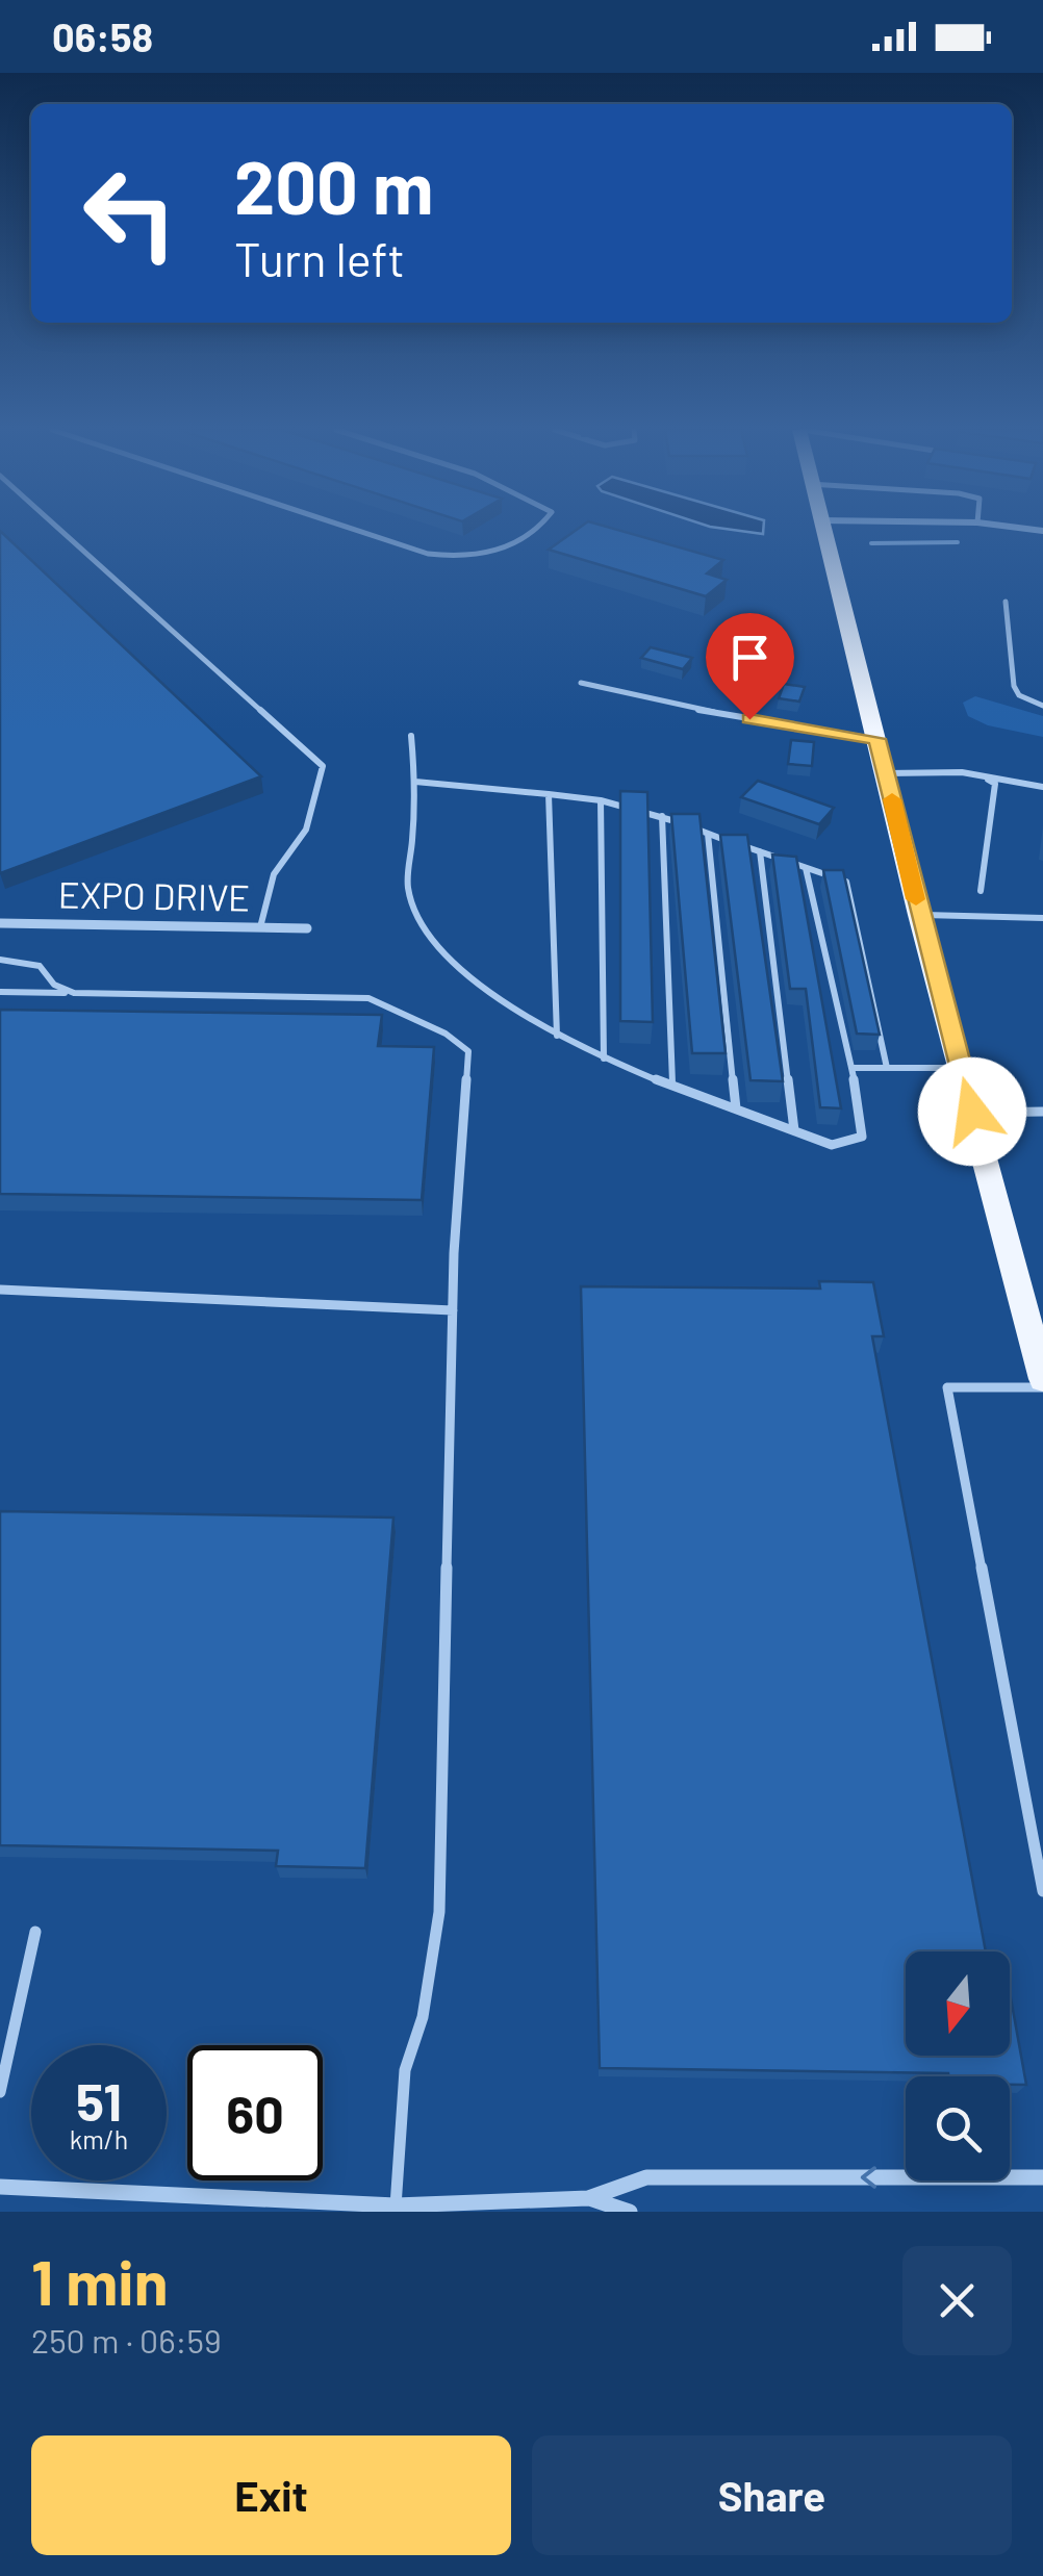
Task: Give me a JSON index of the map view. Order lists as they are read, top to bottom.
{
  "streets": {
    "street": ["EXPO DRIVE"]
  },
  "north": "bottom",
  "page": {
    "status": "06:58",
    "turn": ["200 m", "Turn left"],
    "speed": "51 km/h",
    "limit": "60",
    "heading": ["1 min", "250 m · 06:59"],
    "buttons": ["Exit", "Share"]
  }
}
